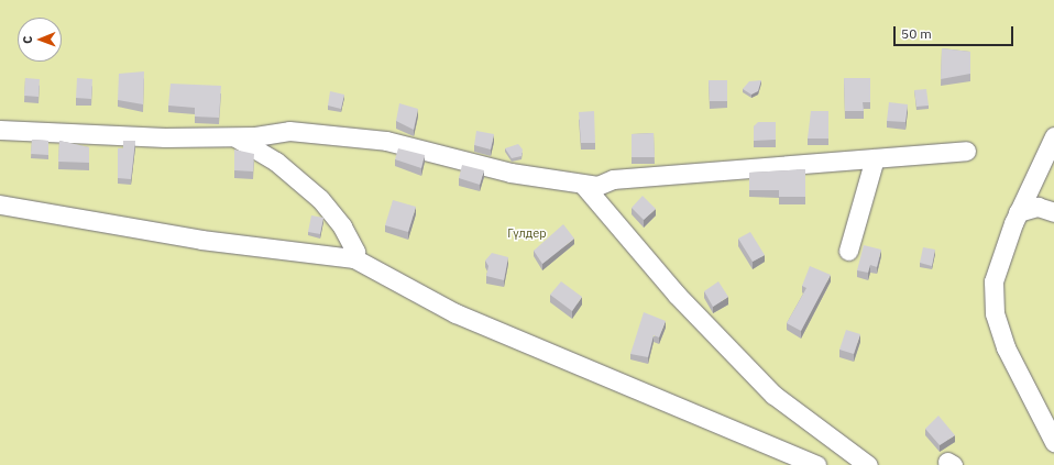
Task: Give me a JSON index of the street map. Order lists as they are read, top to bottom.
{
  "parks": ["Гүлдер"],
  "scale_bar": "50 m",
  "north": "left"
}
